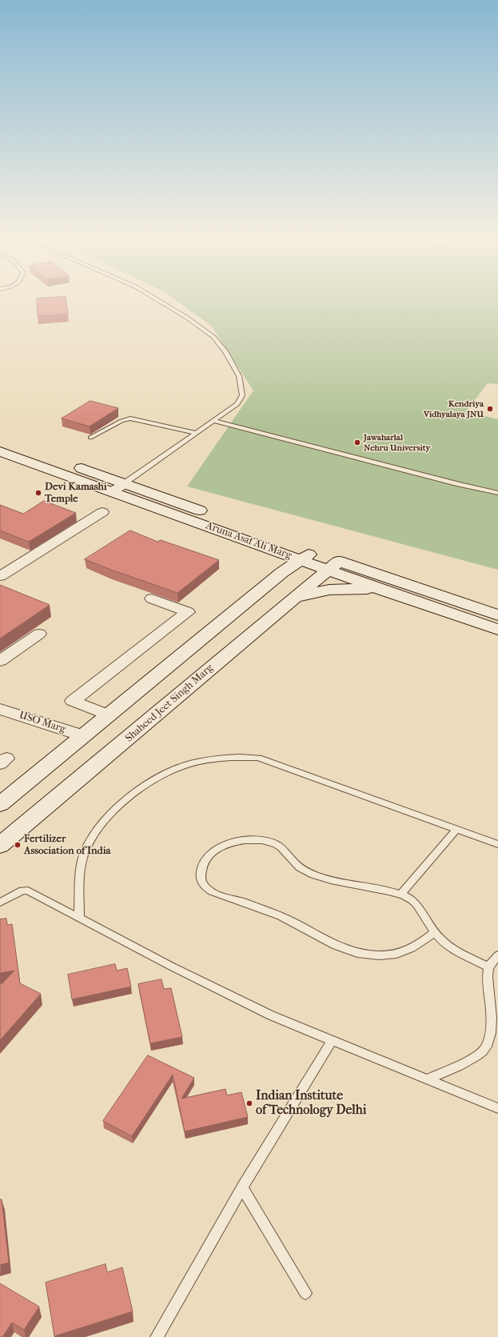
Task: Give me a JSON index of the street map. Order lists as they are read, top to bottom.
{
  "streets": {
    "main road": ["Aruna Asaf Ali Marg", "Shaheed Jeet Singh Marg"],
    "street": ["USO Marg"]
  },
  "crossings": [
    ["Aruna Asaf Ali Marg", "Shaheed Jeet Singh Marg"]
  ],
  "places": [
    "Kendriya Vidhyalaya JNU",
    "Jawaharlal Nehru University",
    "Devi Kamashi Temple",
    "Fertilizer Association of India",
    "Indian Institute of Technology Delhi"
  ]
}
